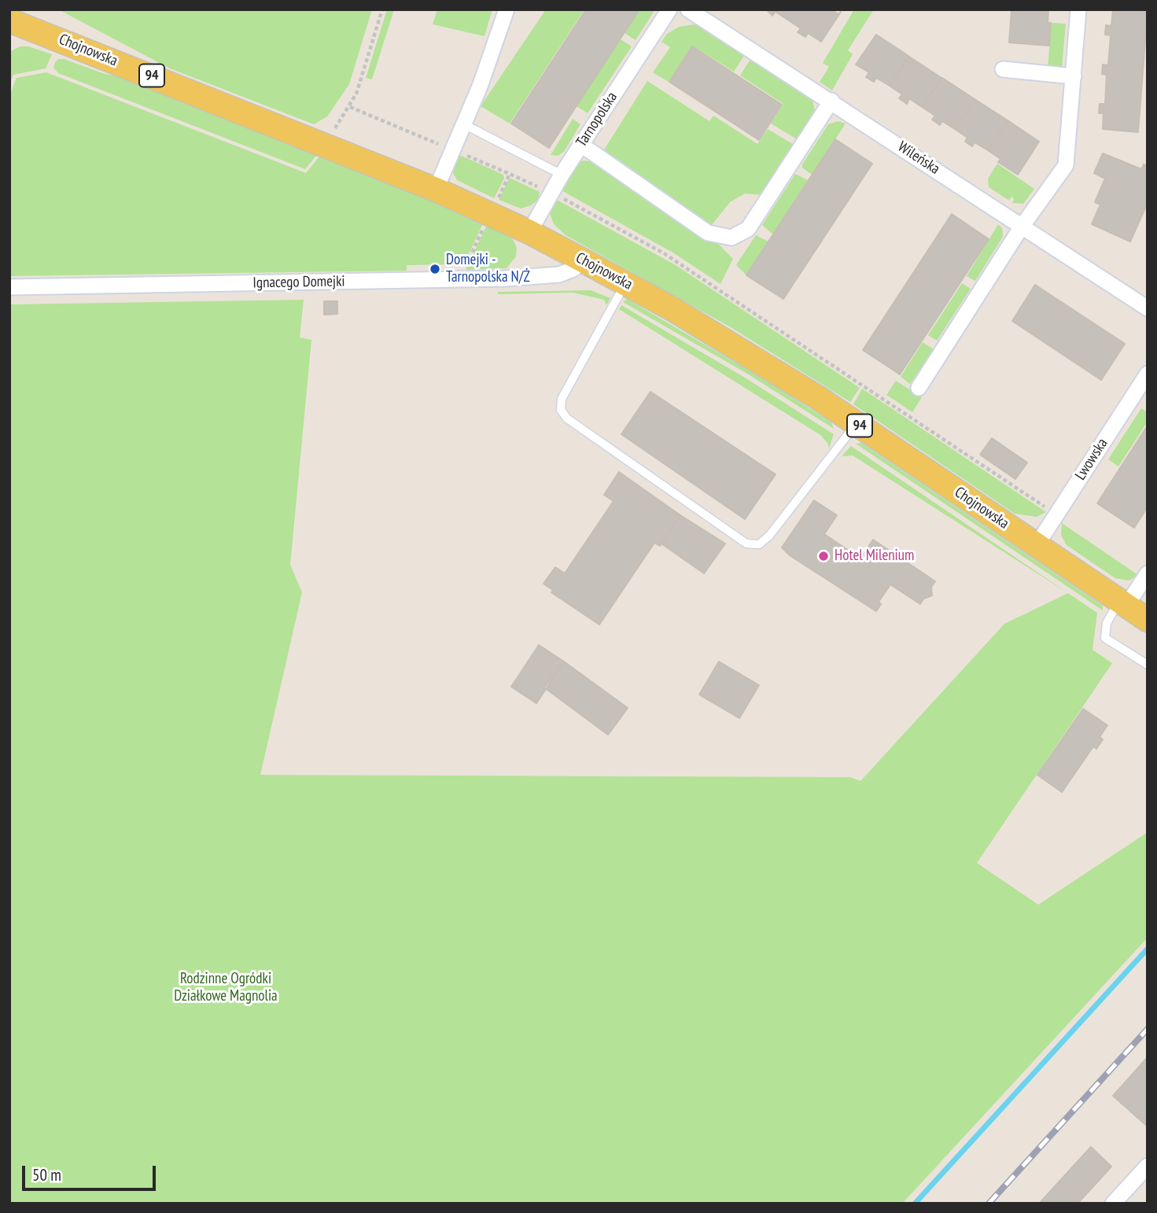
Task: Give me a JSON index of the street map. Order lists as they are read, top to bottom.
{
  "streets": {
    "main road": ["Chojnowska", "94"],
    "street": [
      "Tarnopolska",
      "Wileńska",
      "Ignacego Domejki",
      "Lwowska"
    ]
  },
  "crossings": [
    ["Chojnowska", "Tarnopolska"],
    ["Chojnowska", "Ignacego Domejki"],
    ["Chojnowska", "Lwowska"]
  ],
  "parks": ["Rodzinne Ogródki Działkowe Magnolia"],
  "places": ["Domejki - Tarnopolska N/Ż", "Hotel Milenium"],
  "scale_bar": "50 m"
}
